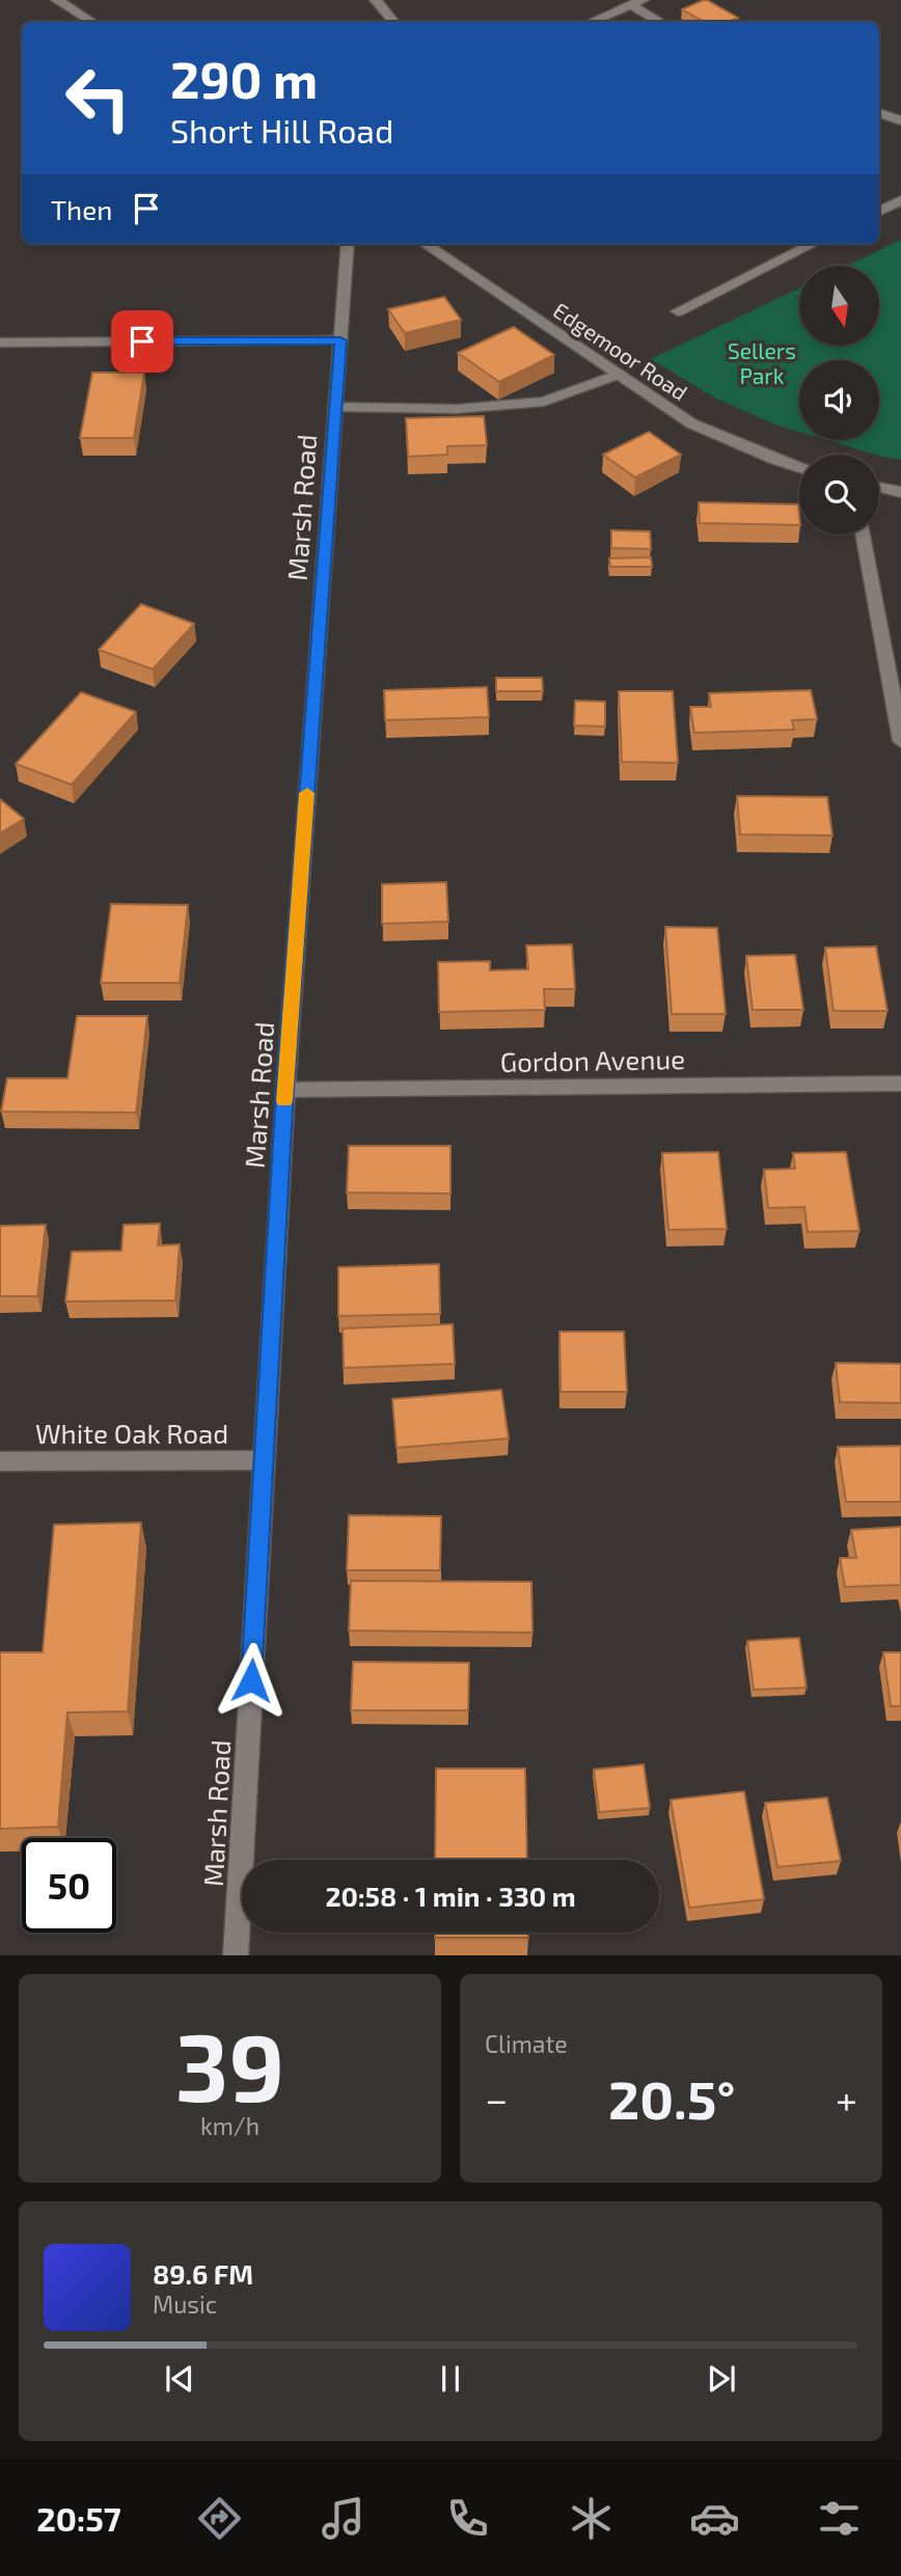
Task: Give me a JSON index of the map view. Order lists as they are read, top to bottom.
{
  "streets": {
    "main road": [
      "Edgemoor Road",
      "Marsh Road",
      "Gordon Avenue",
      "White Oak Road"
    ]
  },
  "crossings": [
    ["Marsh Road", "Gordon Avenue"],
    ["Marsh Road", "White Oak Road"]
  ],
  "parks": ["Sellers Park"],
  "north": "bottom",
  "page": {
    "turn": ["290 m", "Short Hill Road"],
    "then": "Then",
    "limit": "50",
    "trip": "20:58 · 1 min · 330 m",
    "tile": [
      ["39", "km/h"],
      "Climate"
    ],
    "heat": ["−", "20.5°", "+"],
    "song": ["89.6 FM", "Music"],
    "tabs": "20:57"
  }
}
